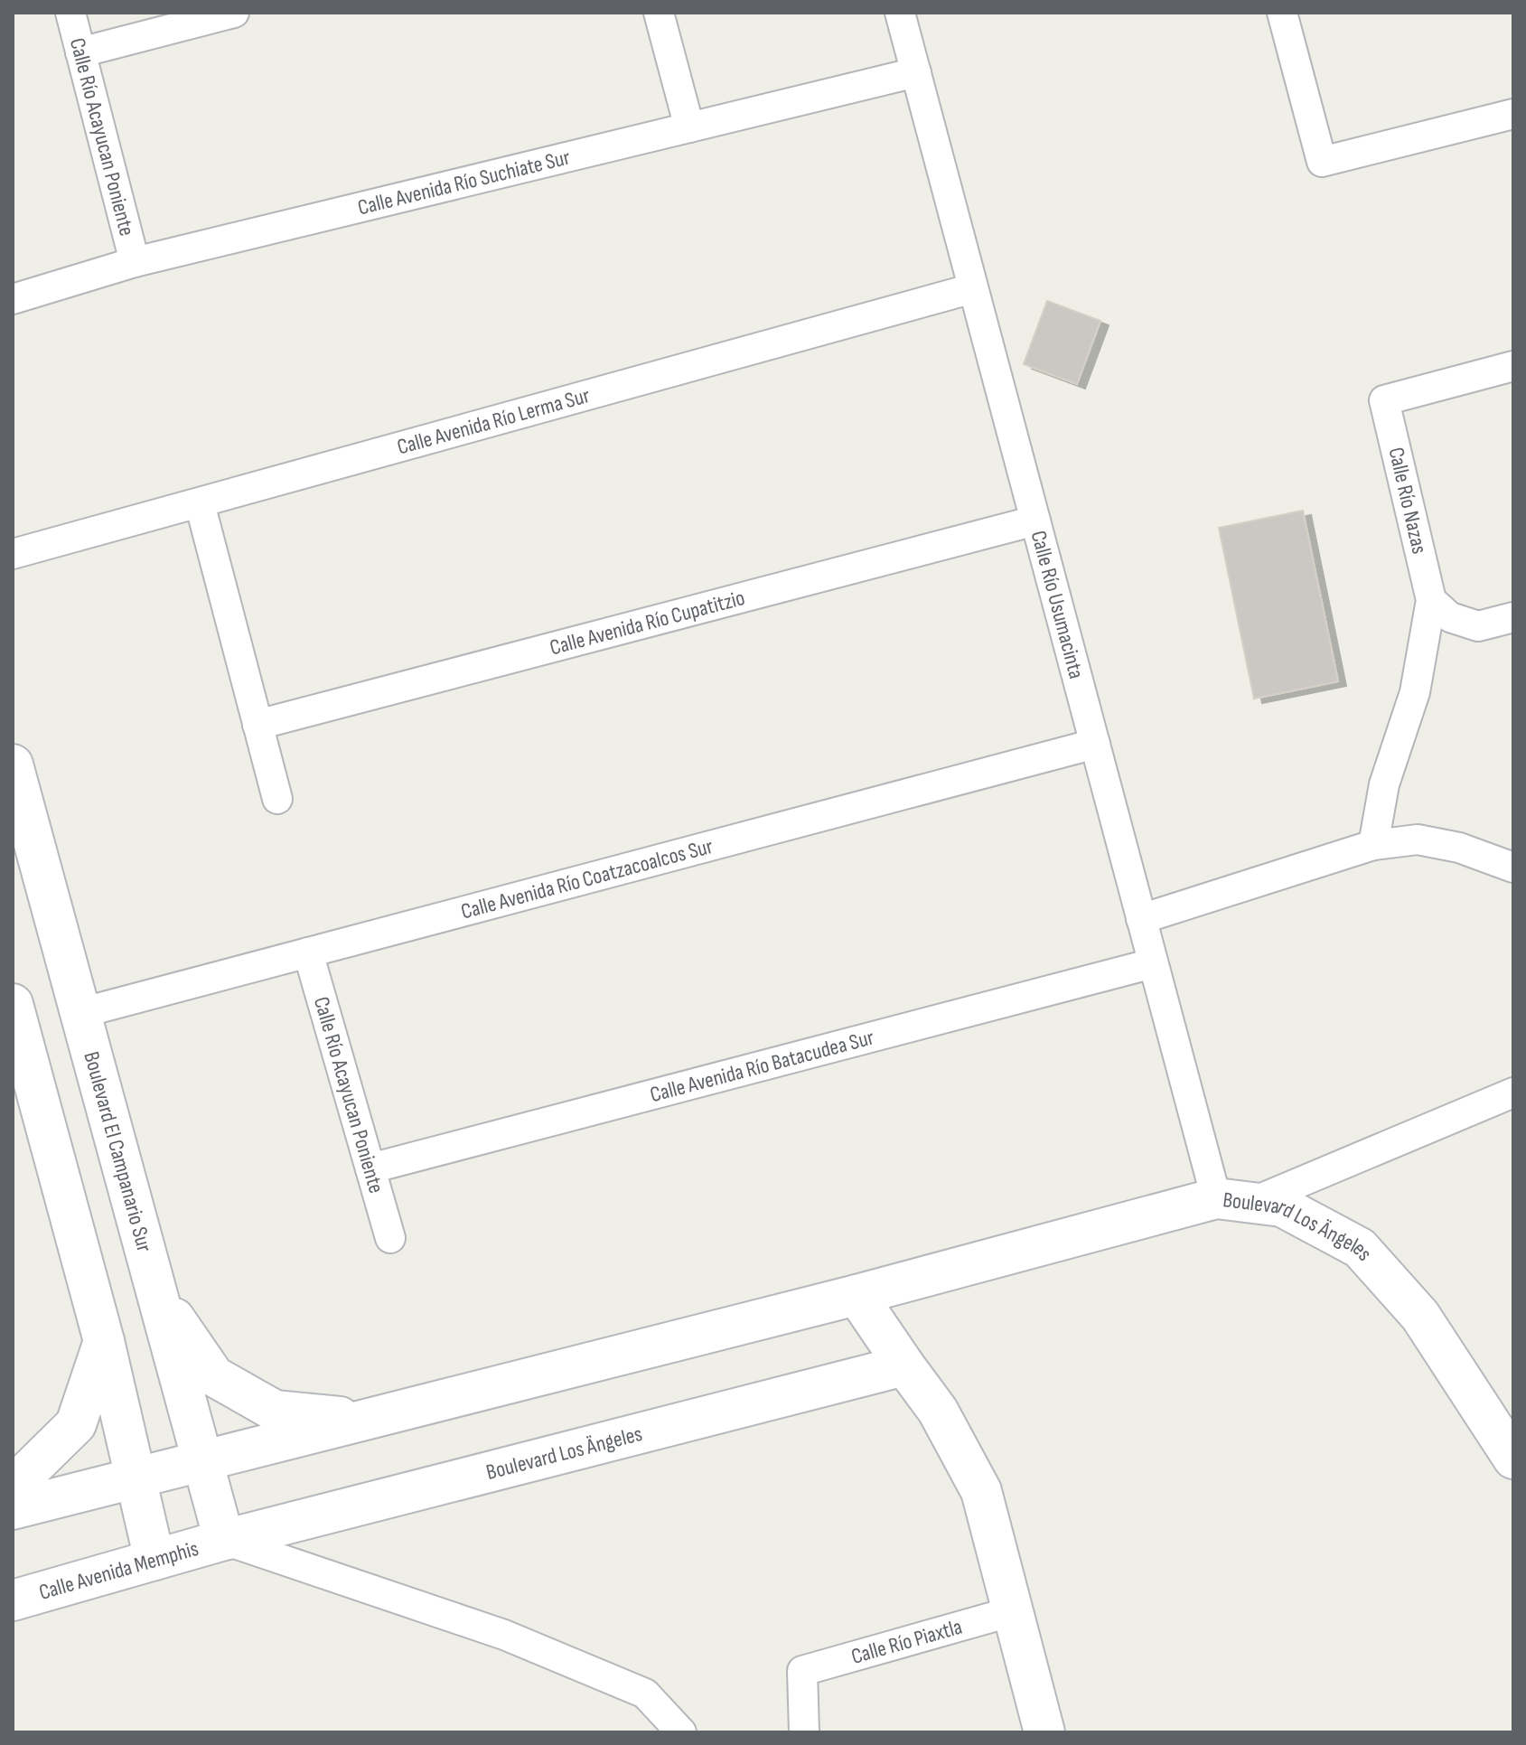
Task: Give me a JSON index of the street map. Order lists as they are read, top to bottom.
{
  "streets": {
    "street": [
      "Calle Río Acayucan Poniente",
      "Calle Avenida Río Suchiate Sur",
      "Calle Avenida Río Lerma Sur",
      "Calle Río Nazas",
      "Calle Río Usumacinta",
      "Calle Avenida Río Cupatitzio",
      "Calle Avenida Río Coatzacoalcos Sur",
      "Calle Avenida Río Batacudea Sur",
      "Boulevard El Campanario Sur",
      "Boulevard Los Ängeles",
      "Calle Avenida Memphis",
      "Calle Río Piaxtla"
    ]
  },
  "crossings": [
    ["Calle Río Acayucan Poniente", "Calle Avenida Río Suchiate Sur"],
    ["Calle Río Acayucan Poniente", "Calle Avenida Río Coatzacoalcos Sur"],
    ["Calle Río Acayucan Poniente", "Calle Avenida Río Batacudea Sur"],
    ["Calle Avenida Río Suchiate Sur", "Calle Río Usumacinta"],
    ["Calle Avenida Río Lerma Sur", "Calle Río Usumacinta"],
    ["Calle Río Usumacinta", "Calle Avenida Río Cupatitzio"],
    ["Calle Río Usumacinta", "Calle Avenida Río Coatzacoalcos Sur"],
    ["Calle Río Usumacinta", "Calle Avenida Río Batacudea Sur"],
    ["Calle Río Usumacinta", "Boulevard Los Ängeles"],
    ["Calle Avenida Río Coatzacoalcos Sur", "Boulevard El Campanario Sur"],
    ["Boulevard El Campanario Sur", "Boulevard Los Ängeles"],
    ["Boulevard El Campanario Sur", "Calle Avenida Memphis"],
    ["Boulevard Los Ängeles", "Calle Avenida Memphis"]
  ]
}
